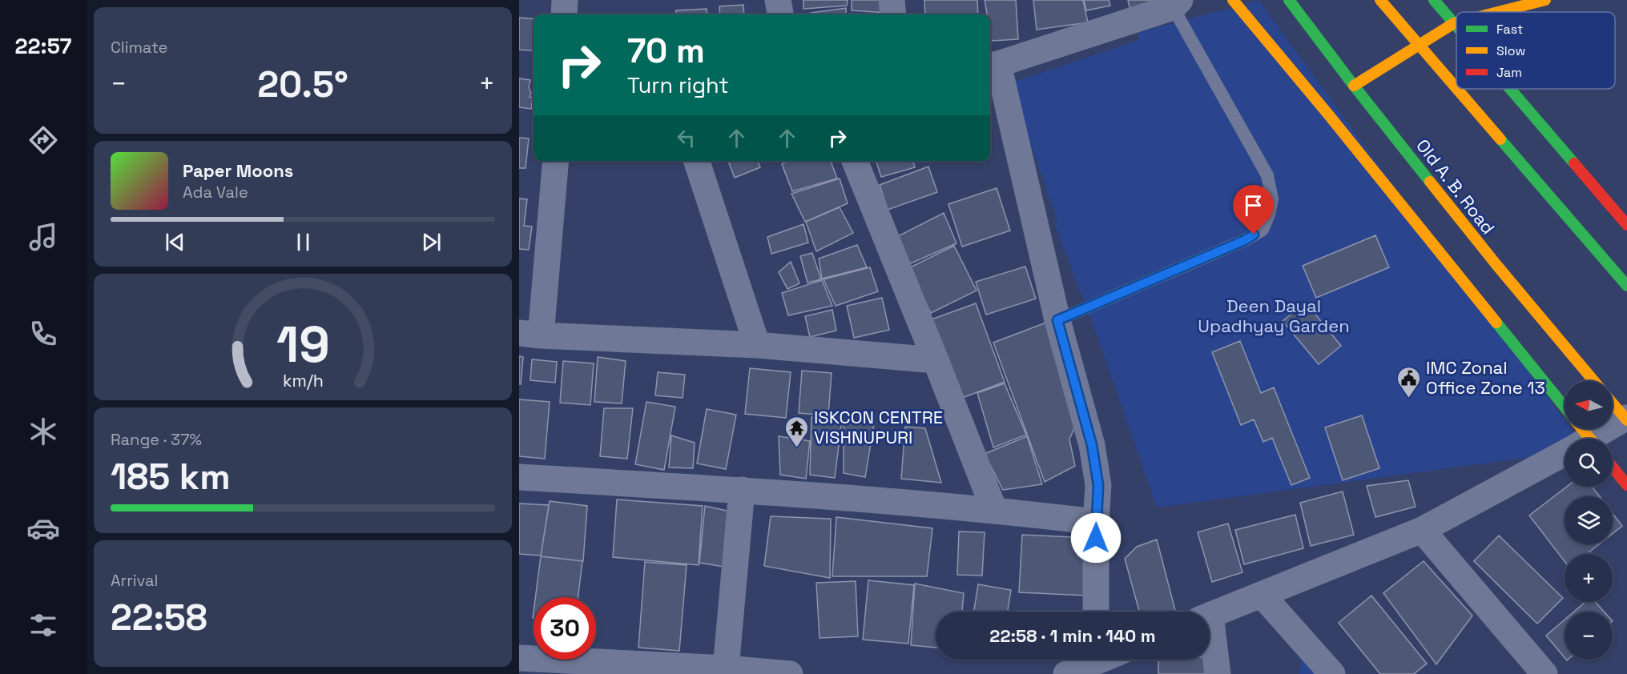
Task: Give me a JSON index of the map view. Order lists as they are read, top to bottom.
{
  "streets": {
    "street": ["Old A. B. Road"]
  },
  "parks": ["Deen Dayal Upadhyay Garden"],
  "places": {
    "public building": ["IMC Zonal Office Zone 13"],
    "temple": ["ISKCON CENTRE VISHNUPURI"]
  },
  "legend": ["Fast", "Slow", "Jam"],
  "north": "left",
  "page": {
    "tabs": "22:57",
    "tile": [
      "Climate",
      ["Range · 37%", "185 km"],
      ["Arrival", "22:58"]
    ],
    "turn": ["70 m", "Turn right"],
    "heat": ["−", "20.5°", "+"],
    "song": ["Paper Moons", "Ada Vale"],
    "map_buttons": ["+", "−"],
    "limit": "30",
    "trip": "22:58 · 1 min · 140 m",
    "gauge": ["19", "km/h"]
  }
}
